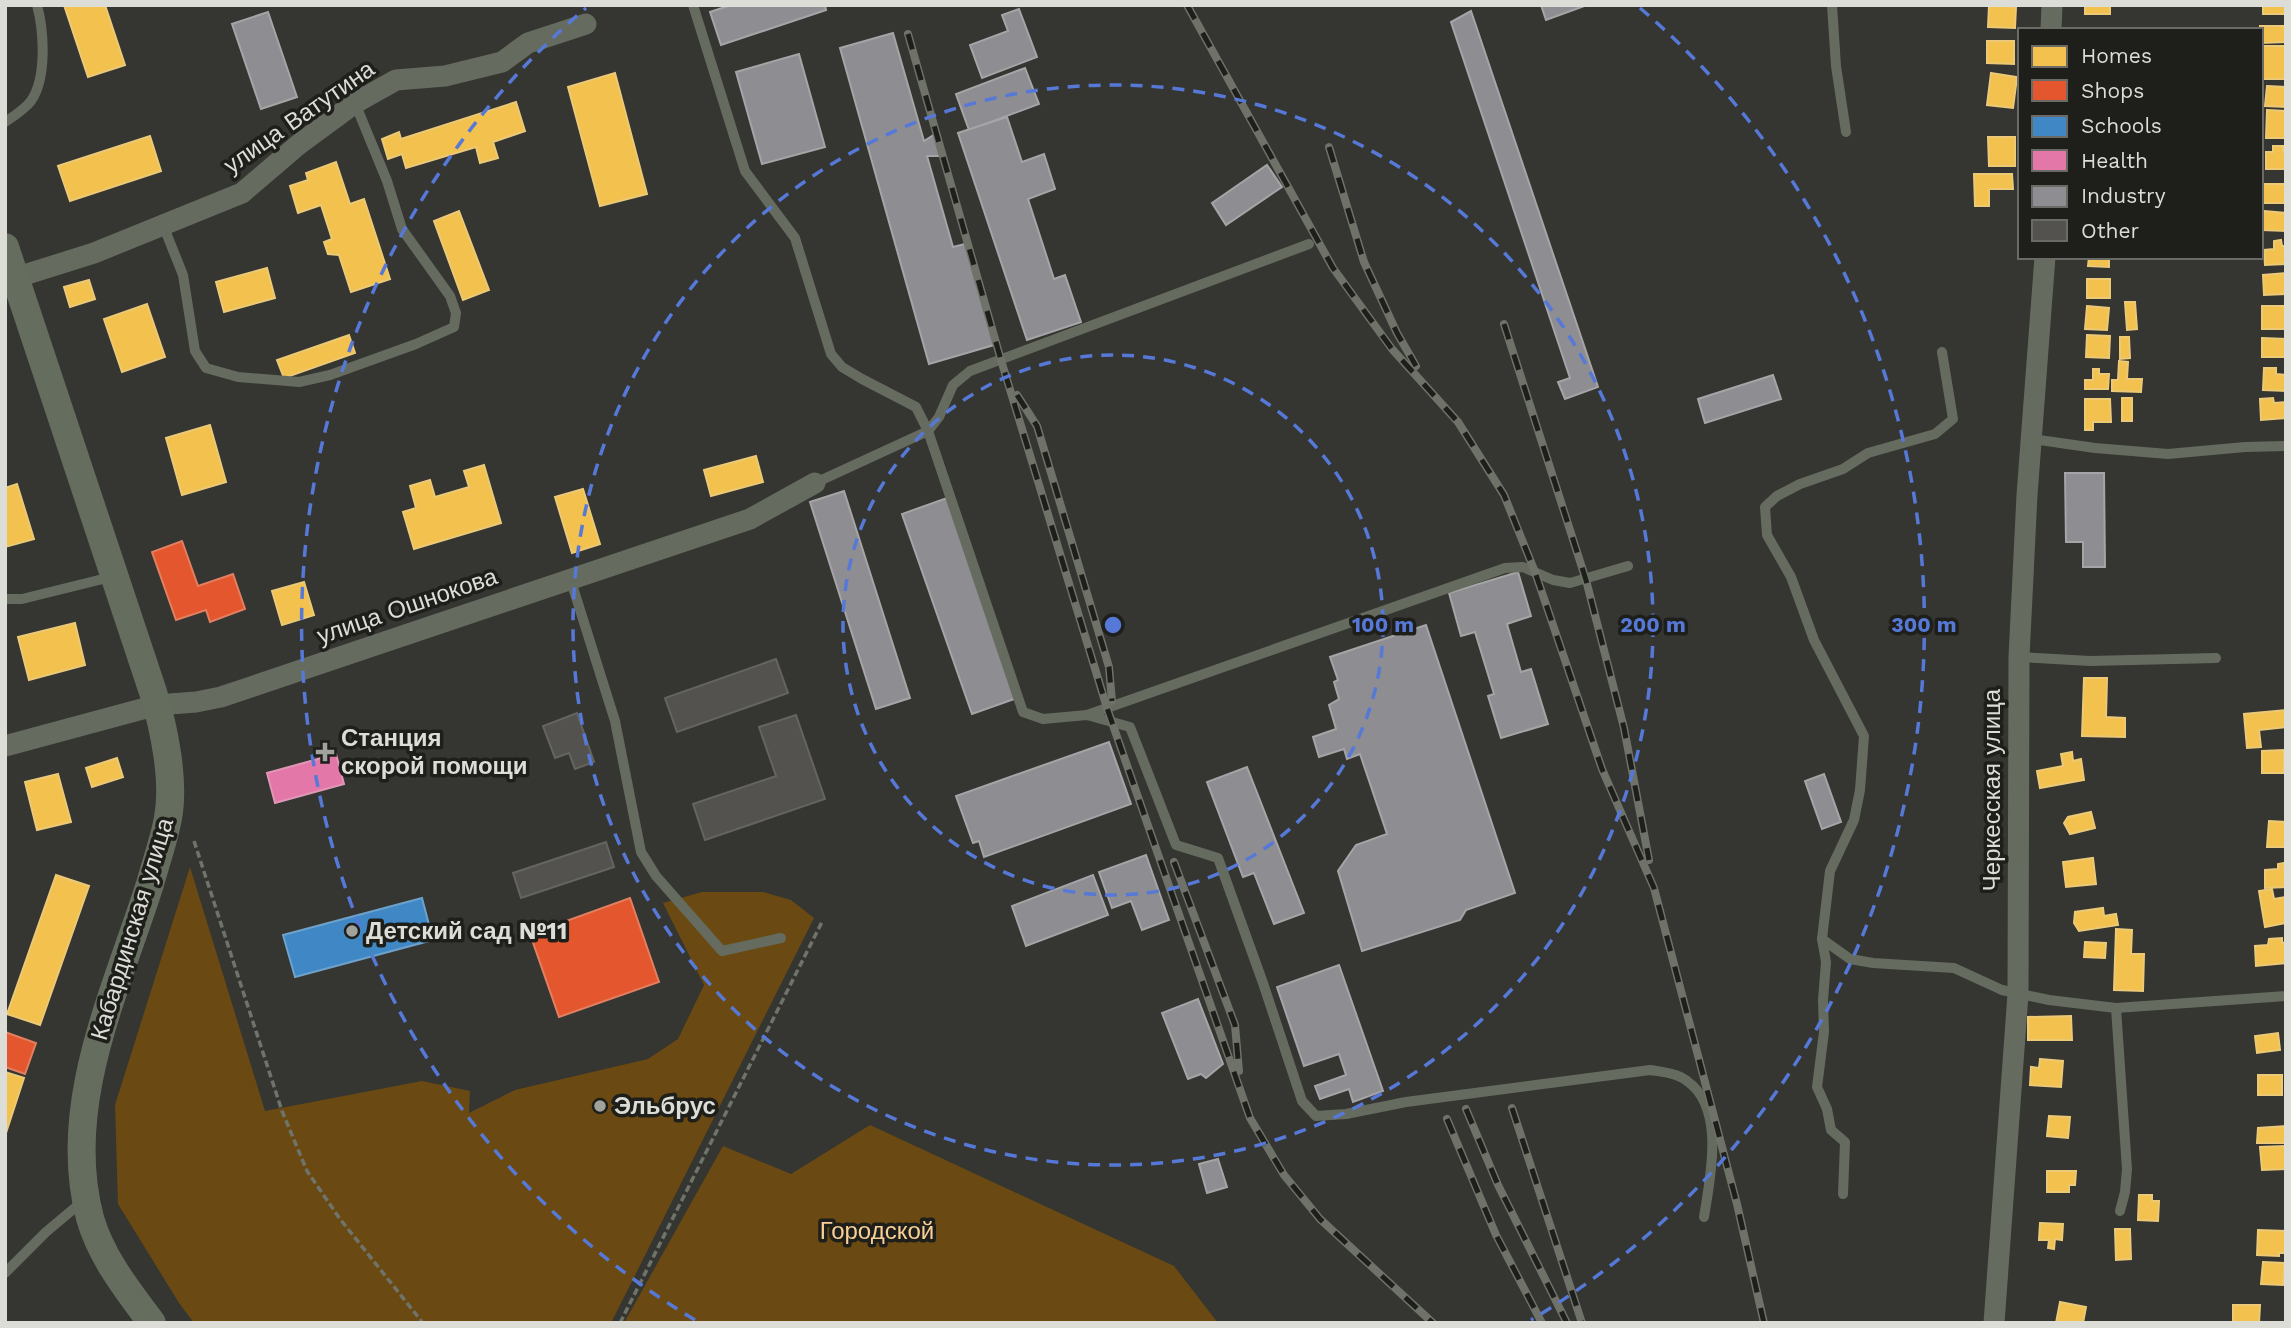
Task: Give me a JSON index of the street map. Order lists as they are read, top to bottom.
{
  "streets": {
    "main road": ["Кабардинская улица"],
    "street": ["улица Ватутина", "улица Ошнокова", "Черкесская улица"]
  },
  "crossings": [
    ["улица Ватутина", "Кабардинская улица"],
    ["улица Ошнокова", "Кабардинская улица"]
  ],
  "parks": ["Городской"],
  "places": {
    "health": ["Станция скорой помощи"],
    "other": ["Детский сад №11", "Эльбрус"]
  },
  "legend": [
    "Homes",
    "Shops",
    "Schools",
    "Health",
    "Industry",
    "Other"
  ],
  "rings": ["100 m", "200 m", "300 m"]
}
